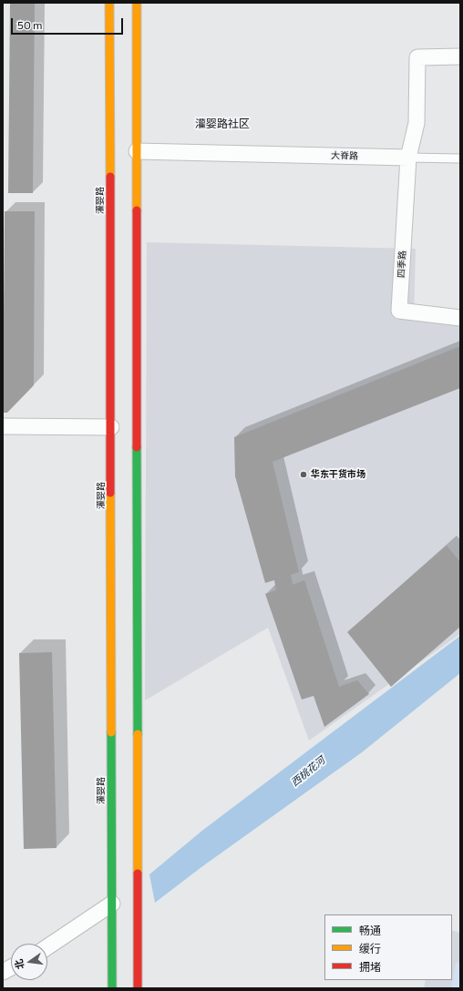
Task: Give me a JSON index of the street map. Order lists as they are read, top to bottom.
{
  "streets": {
    "main road": ["灌婴路"],
    "street": ["大脊路", "四季路"]
  },
  "crossings": [
    ["大脊路", "四季路"]
  ],
  "districts": ["灌婴路社区"],
  "water": ["西桃花河"],
  "places": ["华东干货市场"],
  "legend": ["畅通", "缓行", "拥堵"],
  "scale_bar": "50 m",
  "north": "left"
}
